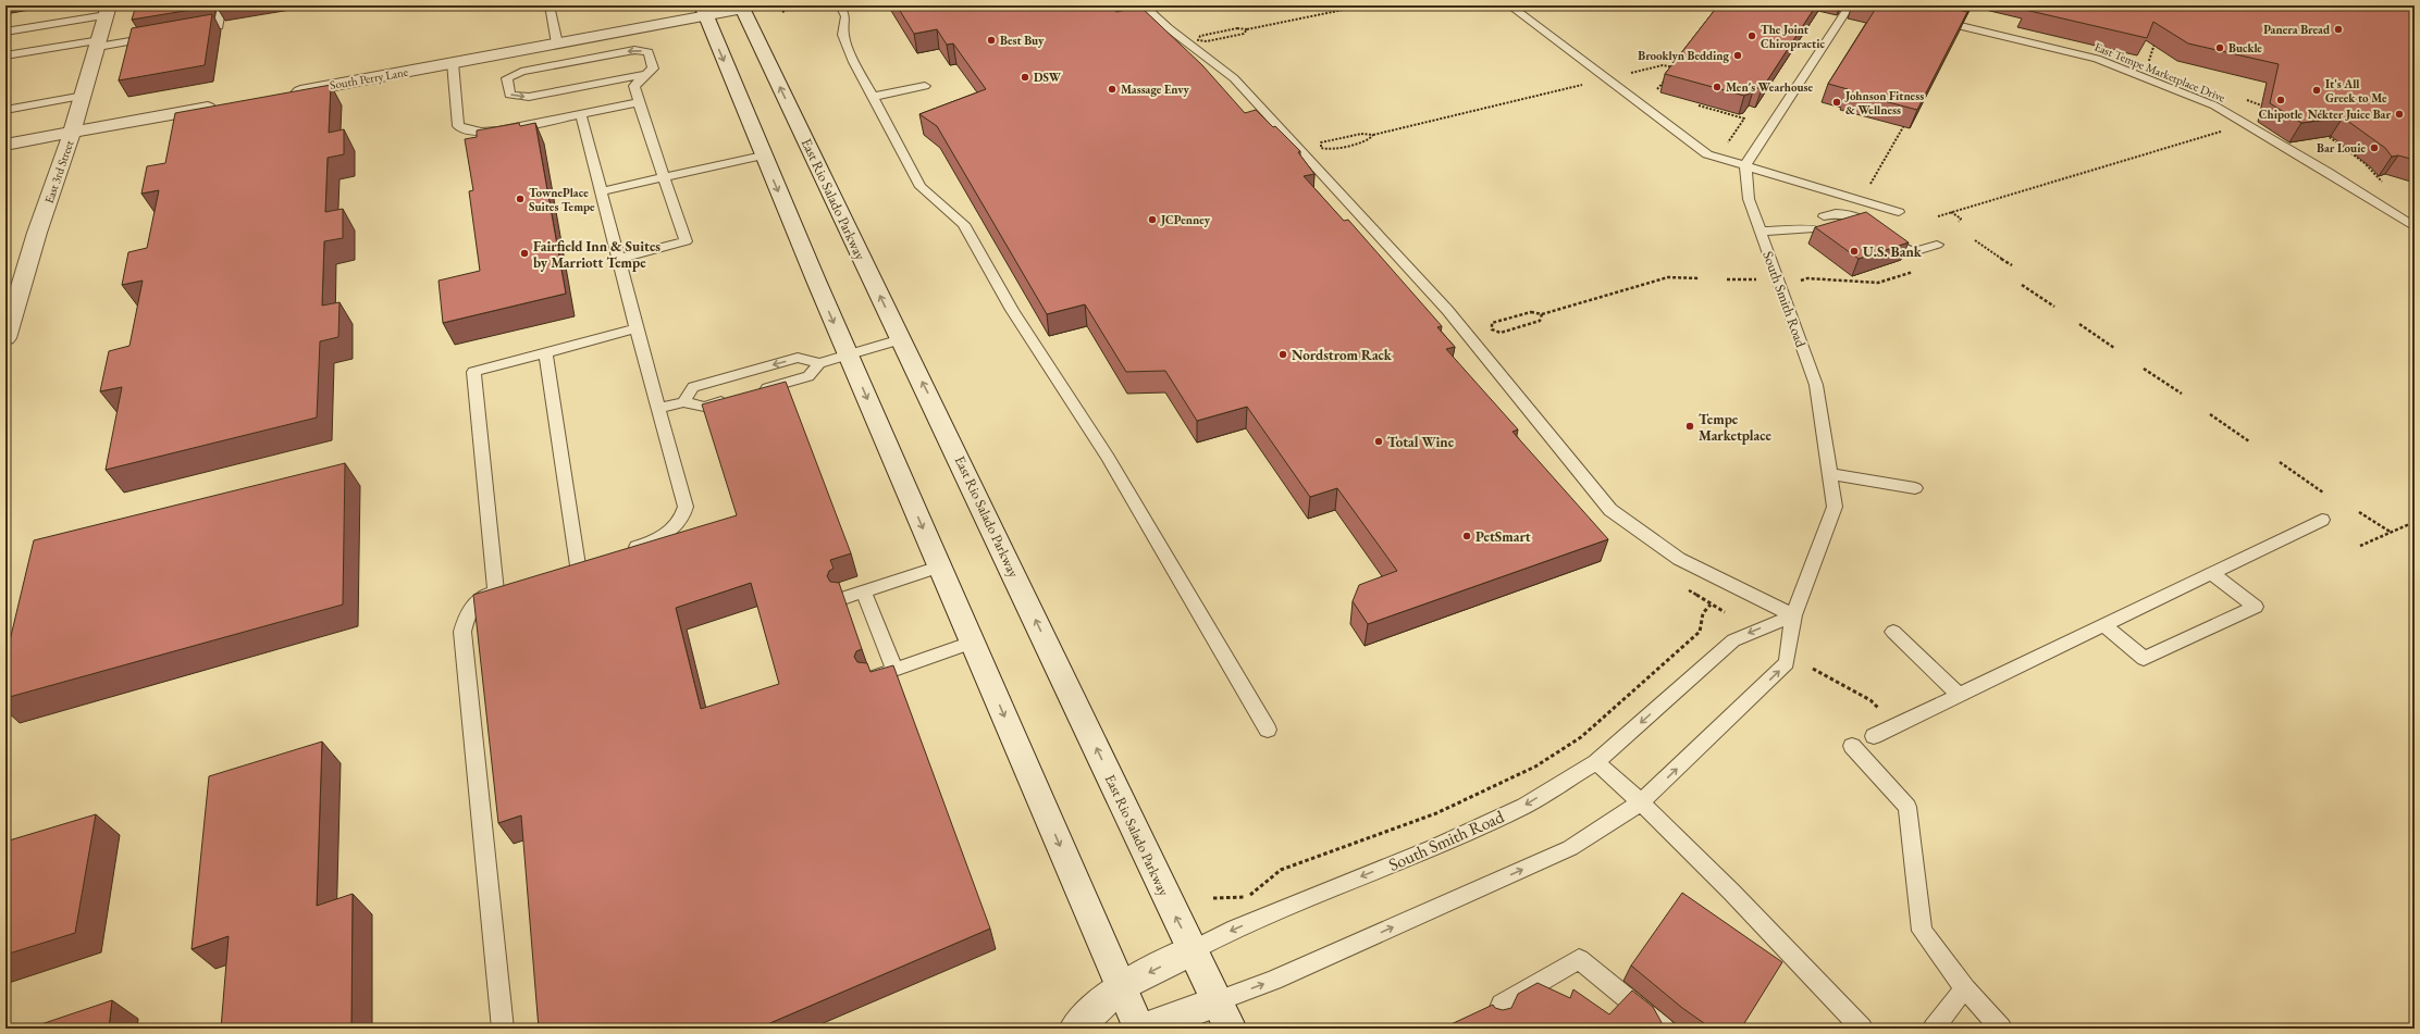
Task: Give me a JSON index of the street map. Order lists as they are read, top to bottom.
{
  "streets": {
    "main road": [
      "South Perry Lane",
      "East 3rd Street",
      "East Rio Salado Parkway",
      "South Smith Road"
    ],
    "lane": ["East Tempe Marketplace Drive"]
  },
  "crossings": [
    ["South Perry Lane", "East Rio Salado Parkway"],
    ["East Rio Salado Parkway", "South Smith Road"]
  ],
  "places": [
    "Panera Bread",
    "The Joint Chiropractic",
    "Best Buy",
    "Buckle",
    "Brooklyn Bedding",
    "DSW",
    "Men's Wearhouse",
    "Massage Envy",
    "It's All Greek to Me",
    "Chipotle",
    "Johnson Fitness & Wellness",
    "Nékter Juice Bar",
    "Bar Louie",
    "TownePlace Suites Tempe",
    "JCPenney",
    "U.S. Bank",
    "Fairfield Inn & Suites by Marriott Tempe",
    "Nordstrom Rack",
    "Tempe Marketplace",
    "Total Wine",
    "PetSmart"
  ]
}
